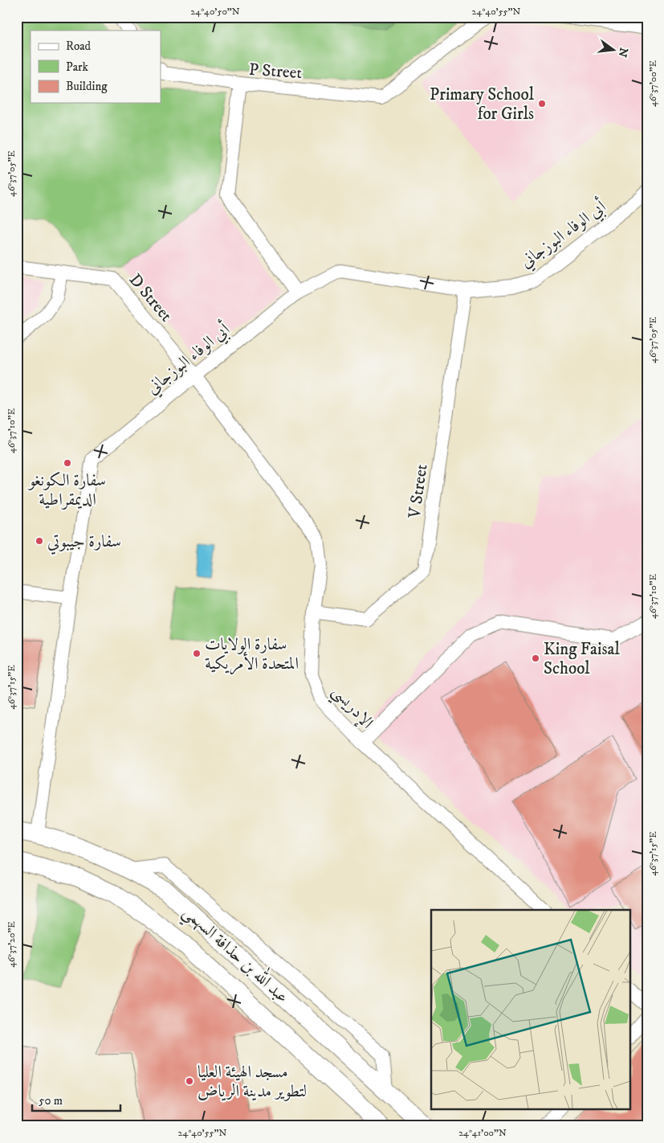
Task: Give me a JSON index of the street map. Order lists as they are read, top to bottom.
{
  "streets": {
    "street": [
      "P Street",
      "أبي الوفاء البوزجاني",
      "D Street",
      "V Street",
      "الإدريسي",
      "عبد الله بن حذافة السهمي"
    ]
  },
  "crossings": [
    ["P Street", "أبي الوفاء البوزجاني"],
    ["أبي الوفاء البوزجاني", "D Street"],
    ["أبي الوفاء البوزجاني", "V Street"],
    ["أبي الوفاء البوزجاني", "عبد الله بن حذافة السهمي"],
    ["D Street", "الإدريسي"],
    ["V Street", "الإدريسي"]
  ],
  "places": [
    "Primary School for Girls",
    "سفارة الكونغو الديمقراطية",
    "سفارة جيبوتي",
    "سفارة الولايات المتحدة الأمريكية",
    "King Faisal School",
    "مسجد الهيئة العليا لتطوير مدينة الرياض"
  ],
  "legend": ["Road", "Park", "Building"],
  "scale_bar": "50 m",
  "north": "right",
  "coordinates": [
    "24°40'50\"N",
    "24°40'55\"N",
    "46°37'00\"E",
    "46°37'05\"E",
    "46°37'10\"E",
    "46°37'15\"E",
    "46°37'20\"E",
    "24°41'00\"N"
  ]
}
